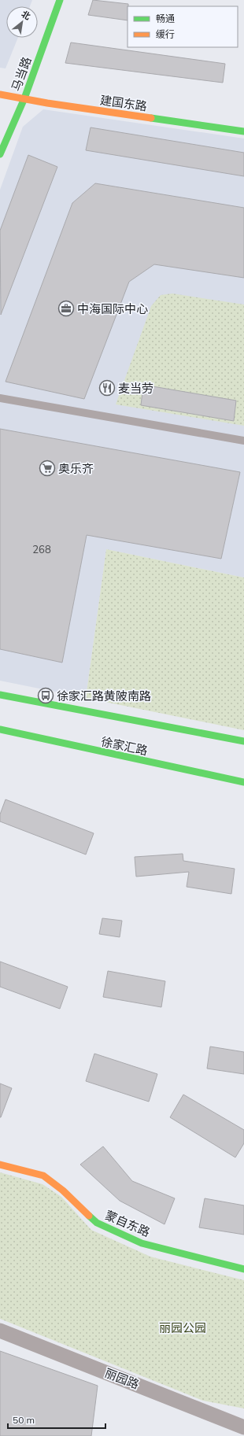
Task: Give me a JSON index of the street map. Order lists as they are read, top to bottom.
{
  "streets": {
    "street": [
      "马当路",
      "建国东路",
      "徐家汇路",
      "蒙自东路",
      "丽园路"
    ]
  },
  "crossings": [
    ["马当路", "建国东路"]
  ],
  "parks": ["丽园公园"],
  "places": {
    "office": ["中海国际中心"],
    "restaurant": ["麦当劳"],
    "supermarket": ["奥乐齐"],
    "bus stop": ["徐家汇路黄陂南路"]
  },
  "house_numbers": ["268"],
  "legend": ["畅通", "缓行"],
  "scale_bar": "50 m",
  "north": "top right"
}
